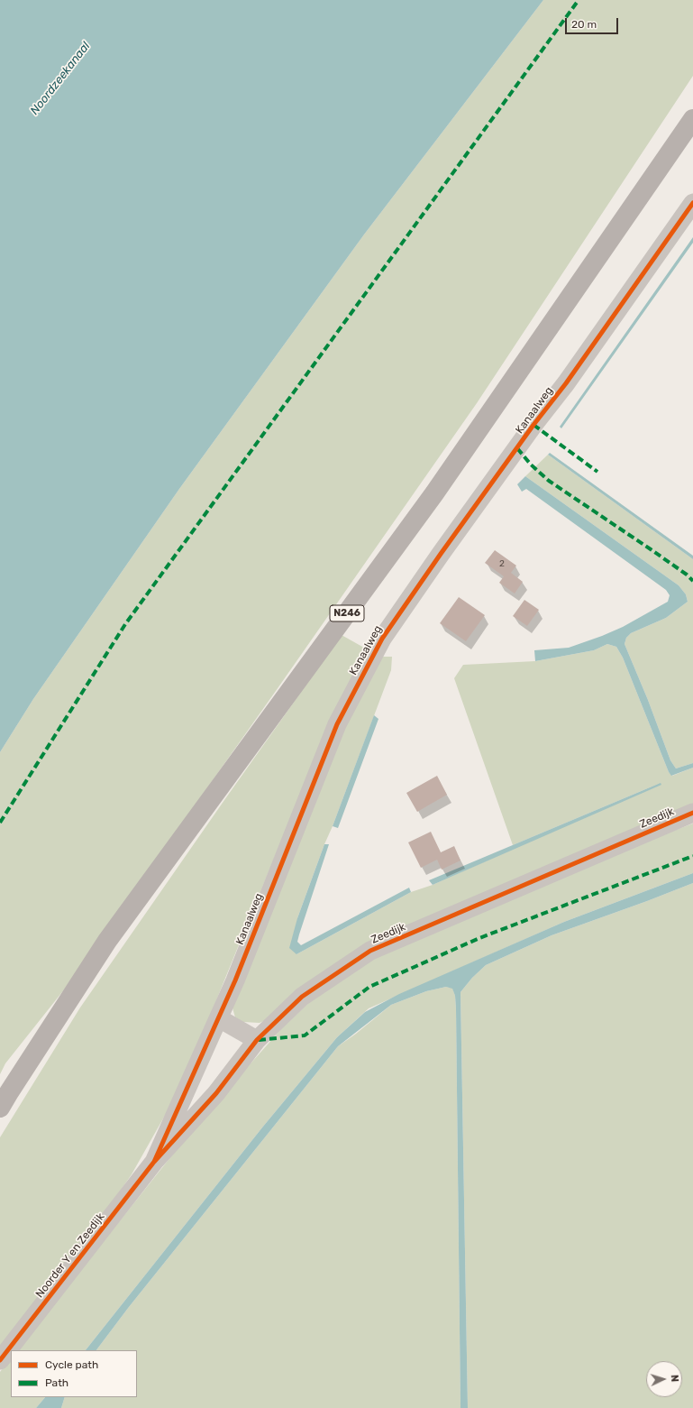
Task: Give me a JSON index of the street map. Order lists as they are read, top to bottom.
{
  "streets": {
    "main road": ["N246"],
    "street": ["Kanaalweg", "Zeedijk", "Noorder Y en Zeedijk"]
  },
  "crossings": [
    ["Kanaalweg", "Zeedijk"],
    ["Kanaalweg", "Noorder Y en Zeedijk"],
    ["Zeedijk", "Noorder Y en Zeedijk"]
  ],
  "water": ["Noordzeekanaal"],
  "house_numbers": ["2"],
  "legend": ["Cycle path", "Path"],
  "scale_bar": "20 m",
  "north": "right"
}
